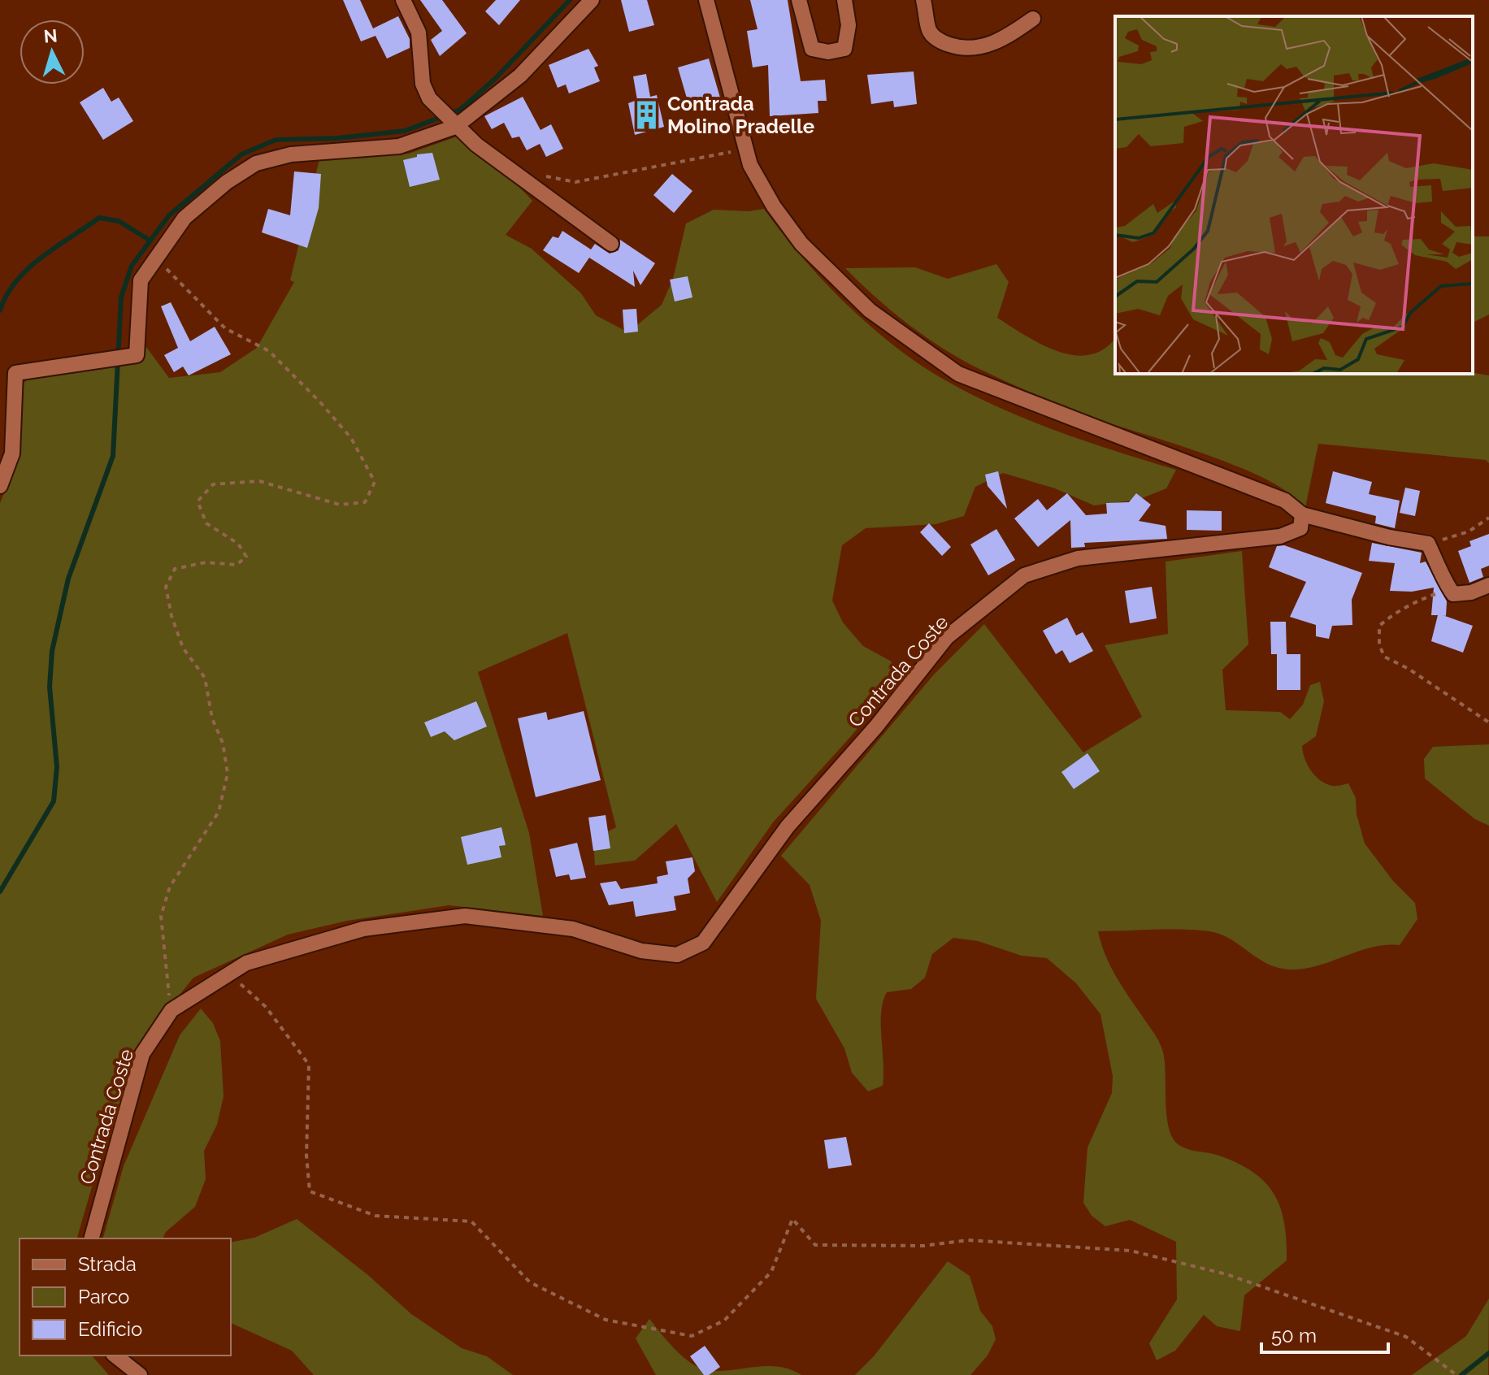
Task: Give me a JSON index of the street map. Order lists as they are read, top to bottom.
{
  "streets": {
    "street": ["Contrada Coste"]
  },
  "places": {
    "building": ["Contrada Molino Pradelle"]
  },
  "legend": ["Strada", "Parco", "Edificio"],
  "scale_bar": "50 m",
  "north": "top"
}
